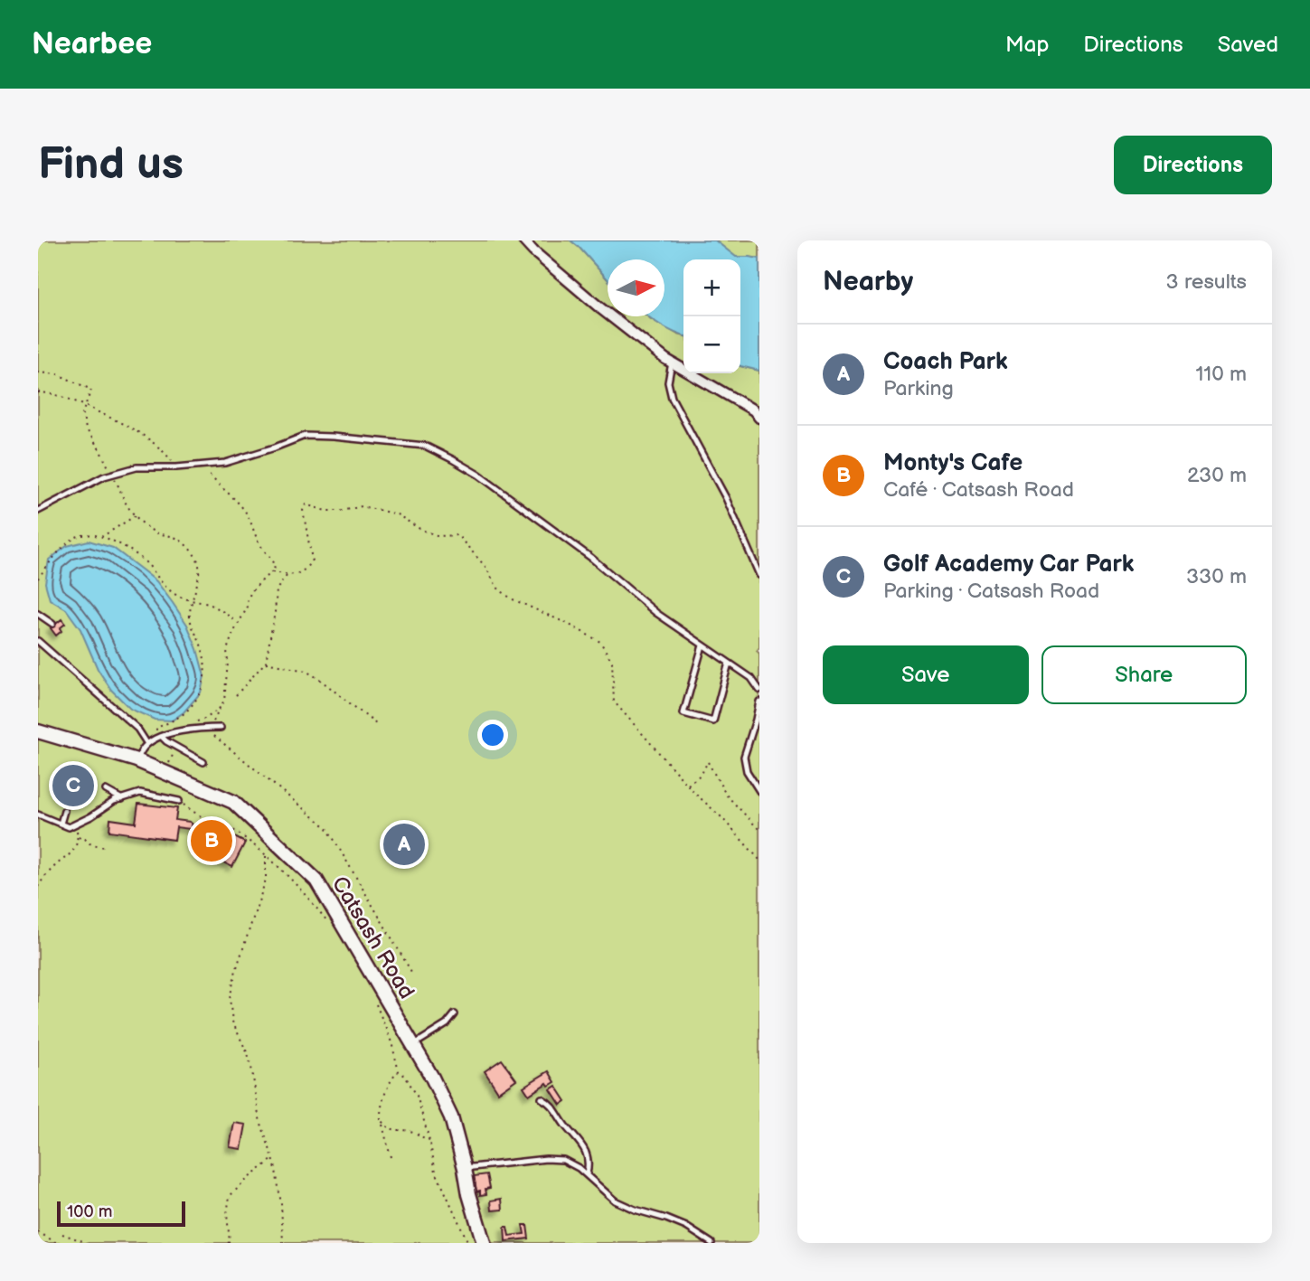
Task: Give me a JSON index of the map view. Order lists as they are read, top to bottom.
{
  "streets": {
    "street": ["Catsash Road"]
  },
  "scale_bar": "100 m",
  "north": "right",
  "page": {
    "header": "Nearbee",
    "nav": ["Map", "Directions", "Saved"],
    "buttons": [
      "Directions",
      ["Save", "Share"]
    ],
    "title": "Find us",
    "heading": ["Nearby", "3 results"],
    "map_buttons": ["+", "−"],
    "list": [
      {
        "mark": "A",
        "name": "Coach Park",
        "note": "Parking",
        "value": "110 m"
      },
      {
        "mark": "B",
        "name": "Monty's Cafe",
        "note": "Café · Catsash Road",
        "value": "230 m"
      },
      {
        "mark": "C",
        "name": "Golf Academy Car Park",
        "note": "Parking · Catsash Road",
        "value": "330 m"
      }
    ],
    "pins": ["C", "B", "A"],
    "scale": "100 m"
  }
}
